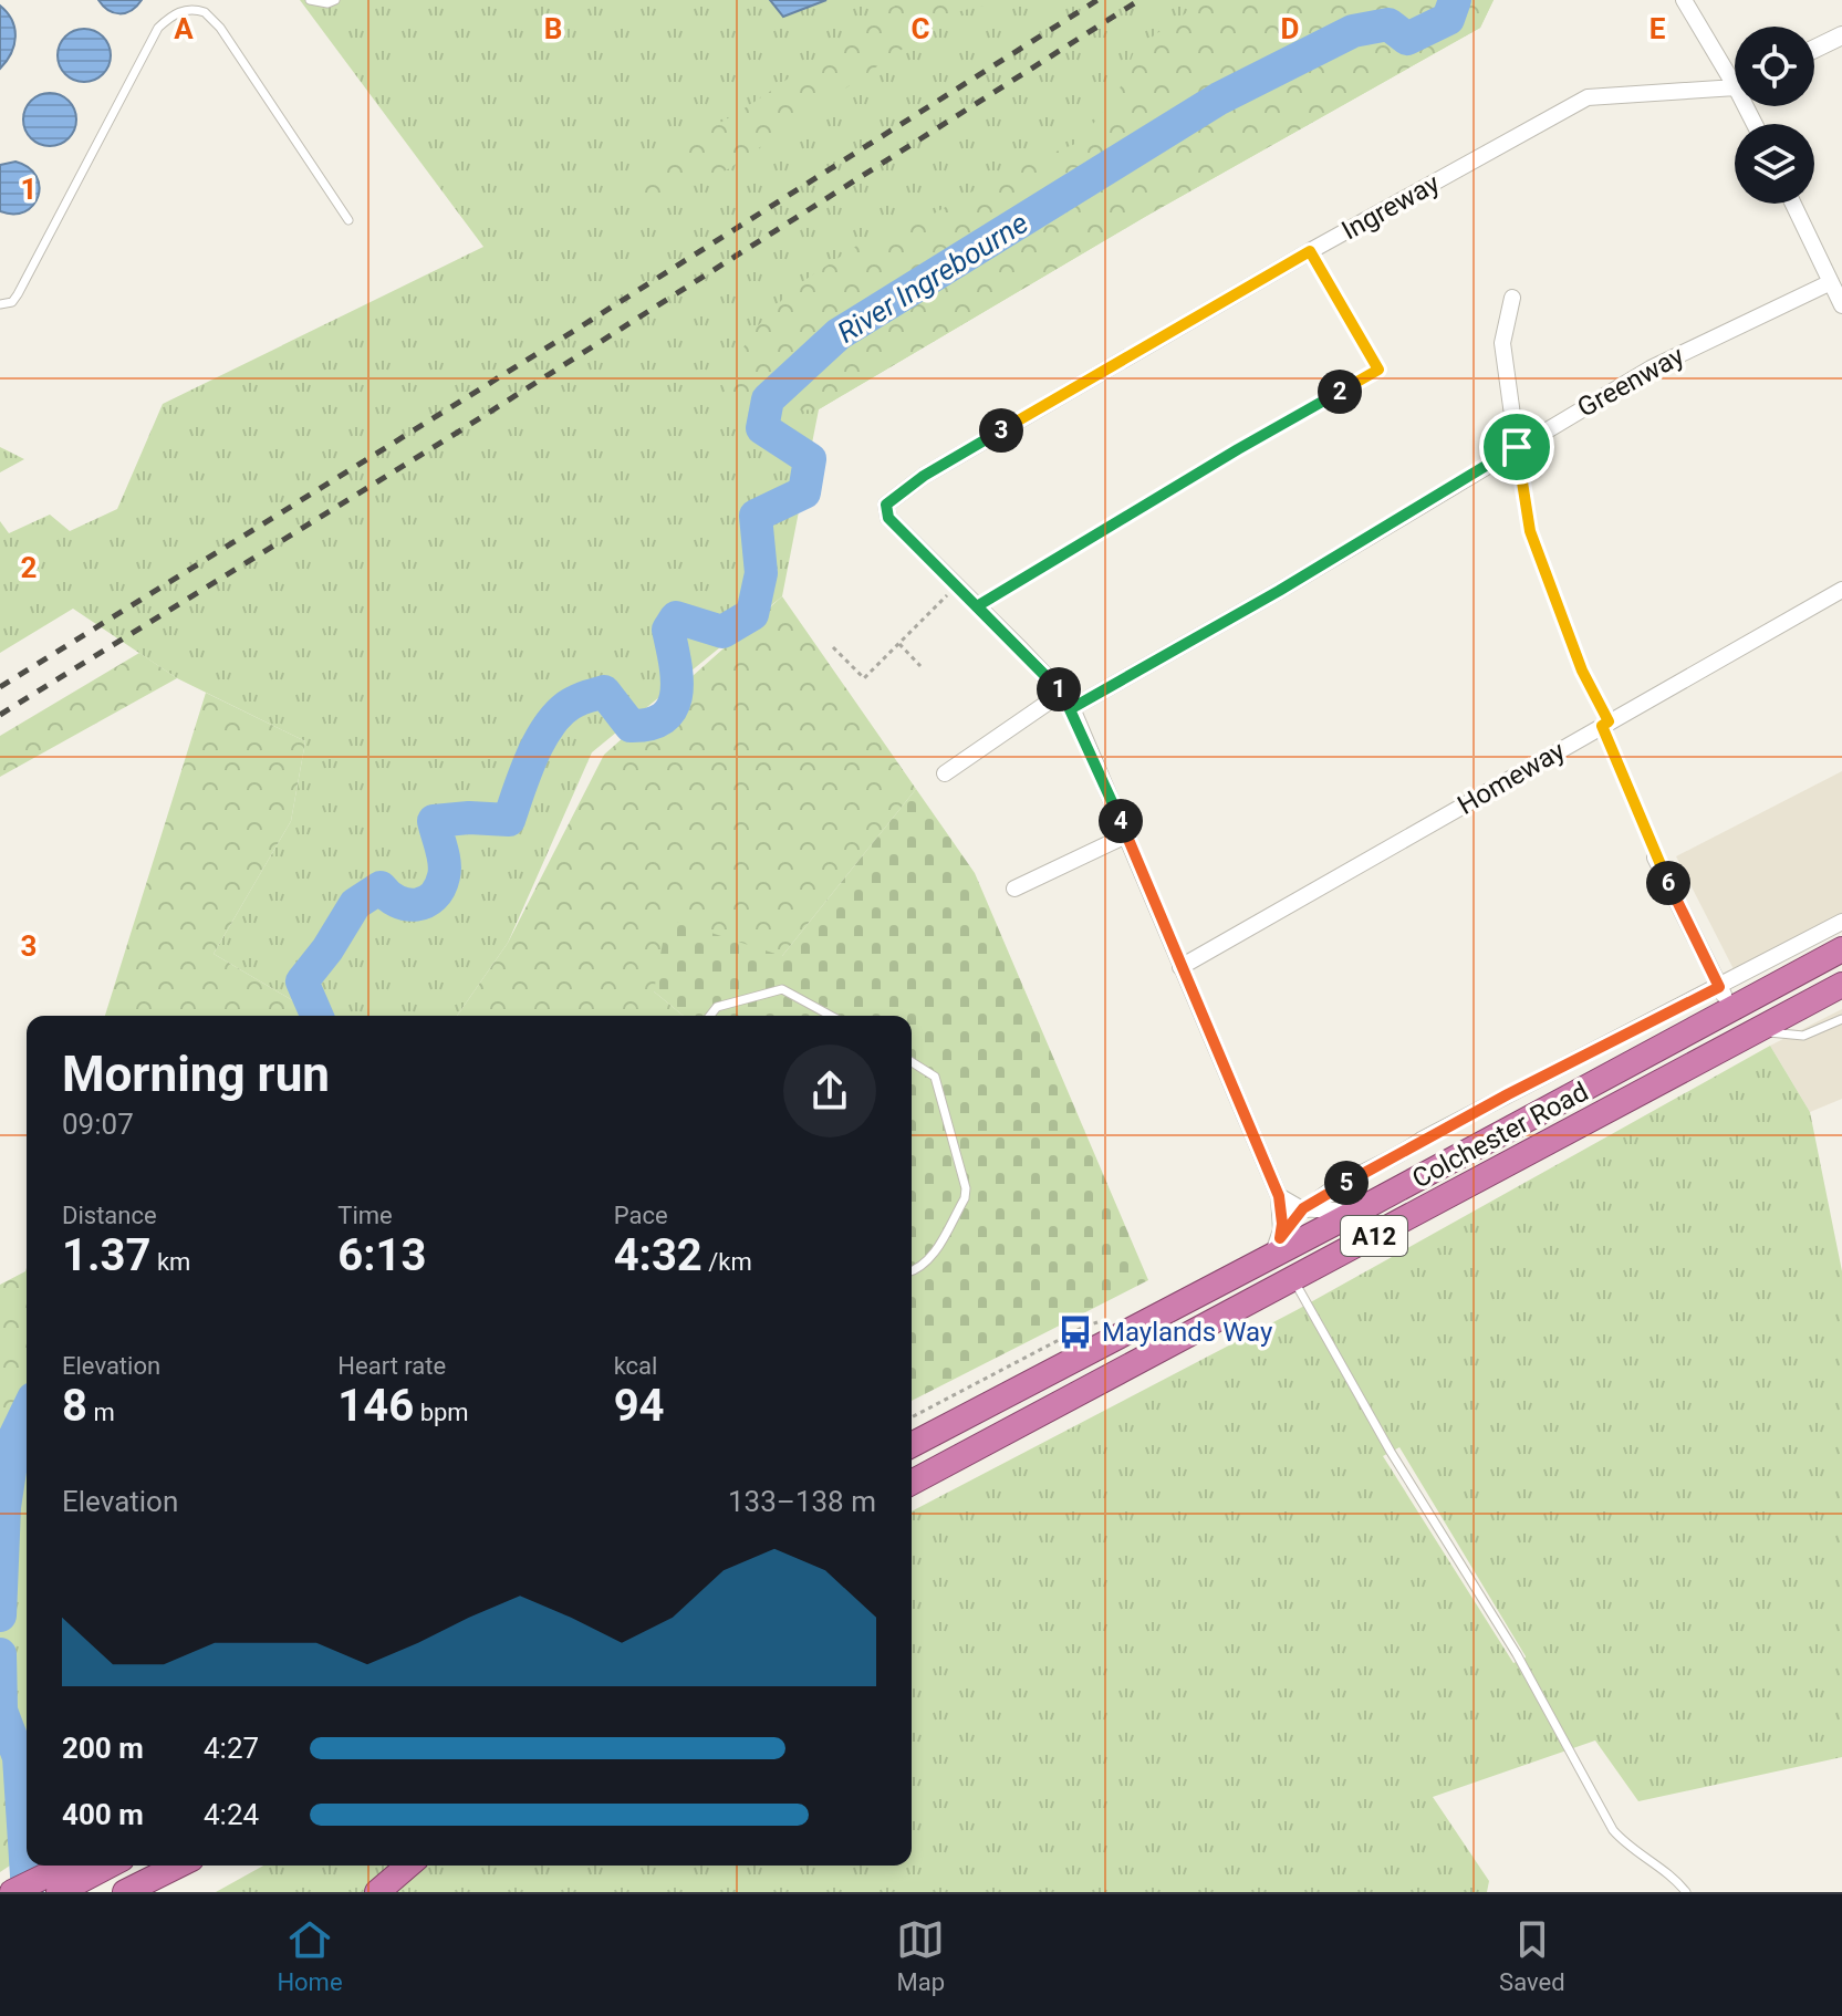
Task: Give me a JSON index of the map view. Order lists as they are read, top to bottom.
{
  "streets": {
    "highway": ["Colchester Road", "A12"],
    "street": ["Ingreway", "Greenway", "Homeway"]
  },
  "water": ["River Ingrebourne"],
  "places": {
    "bus stop": ["Maylands Way"]
  },
  "page": {
    "pins": [
      "2",
      "3",
      "1",
      "4",
      "6",
      "5"
    ],
    "heading": ["Morning run", "09:07"],
    "stats": [
      ["Distance", "1.37 km"],
      ["Time", "6:13"],
      ["Pace", "4:32 /km"],
      ["Elevation", "8 m"],
      ["Heart rate", "146 bpm"],
      ["kcal", "94"]
    ],
    "chart": ["Elevation", "133–138 m"],
    "list": [
      {
        "name": "200 m",
        "note": "4:27"
      },
      {
        "name": "400 m",
        "note": "4:24"
      }
    ],
    "tabs": ["Home", "Map", "Saved"]
  },
  "grid": {
    "columns": [
      "A",
      "B",
      "C",
      "D",
      "E"
    ],
    "rows": ["1", "2", "3"]
  }
}
